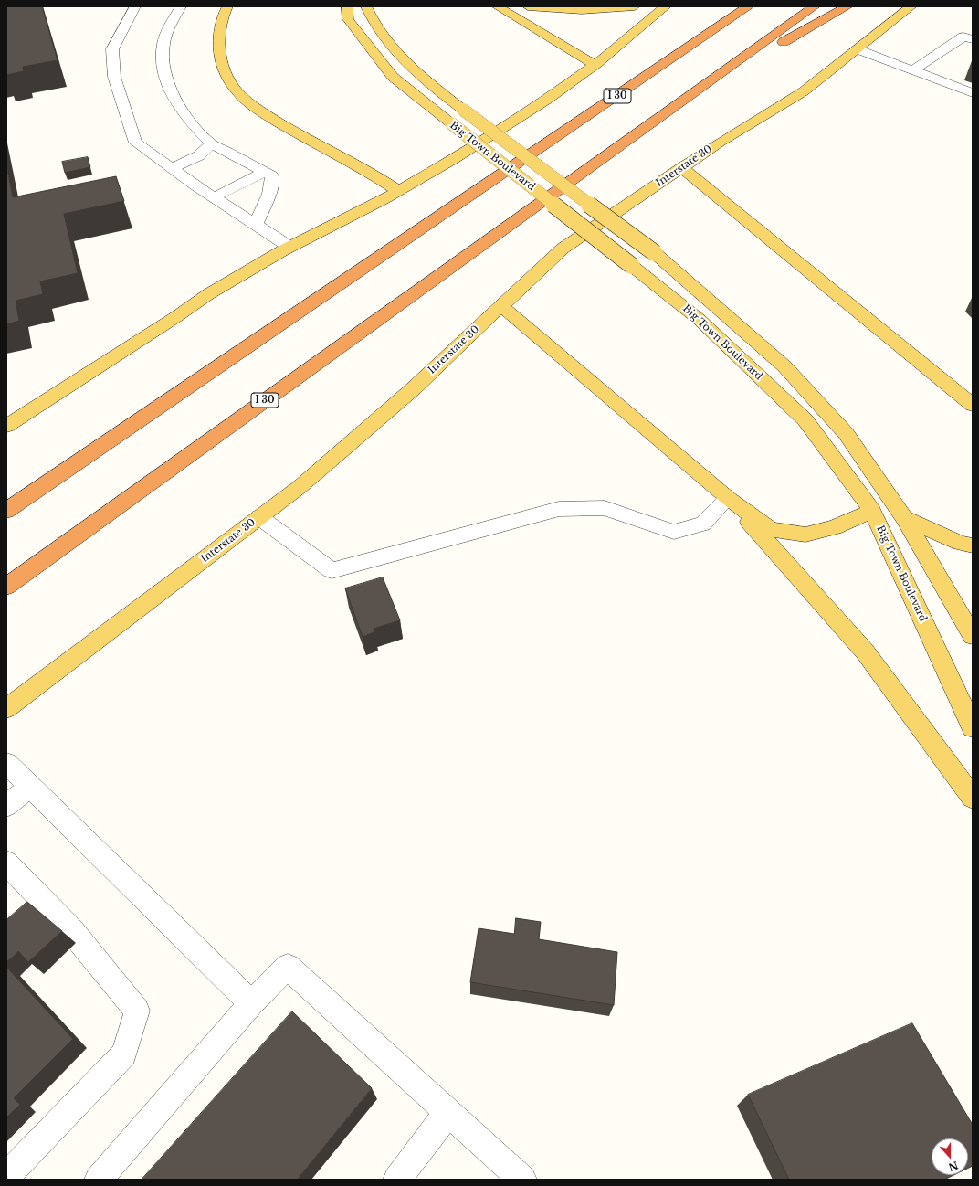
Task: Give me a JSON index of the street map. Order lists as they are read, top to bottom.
{
  "streets": {
    "highway": ["I 30"],
    "main road": ["Big Town Boulevard", "Interstate 30"]
  },
  "north": "bottom"
}
